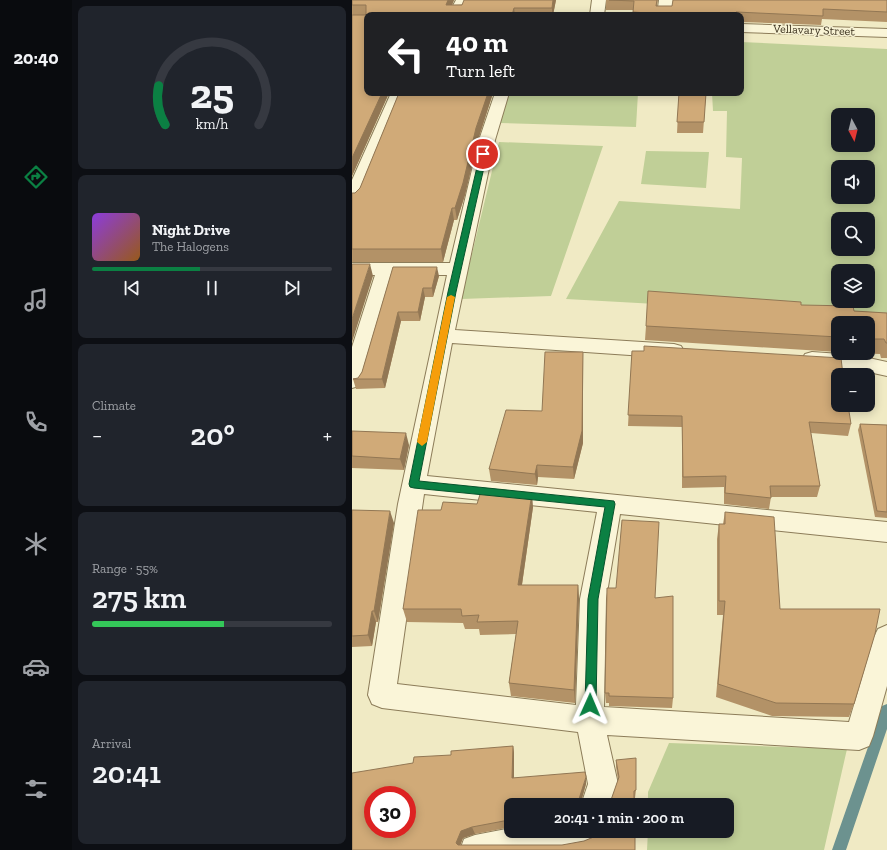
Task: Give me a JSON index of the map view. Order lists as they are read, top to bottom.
{
  "streets": {
    "street": ["Vellavary Street"]
  },
  "north": "bottom",
  "page": {
    "tabs": "20:40",
    "turn": ["40 m", "Turn left"],
    "map_buttons": ["+", "−"],
    "song": ["Night Drive", "The Halogens"],
    "tile": [
      "Climate",
      ["Range · 55%", "275 km"],
      ["Arrival", "20:41"]
    ],
    "heat": ["−", "20°", "+"],
    "limit": "30",
    "trip": "20:41 · 1 min · 200 m",
    "gauge": ["25", "km/h"]
  }
}
